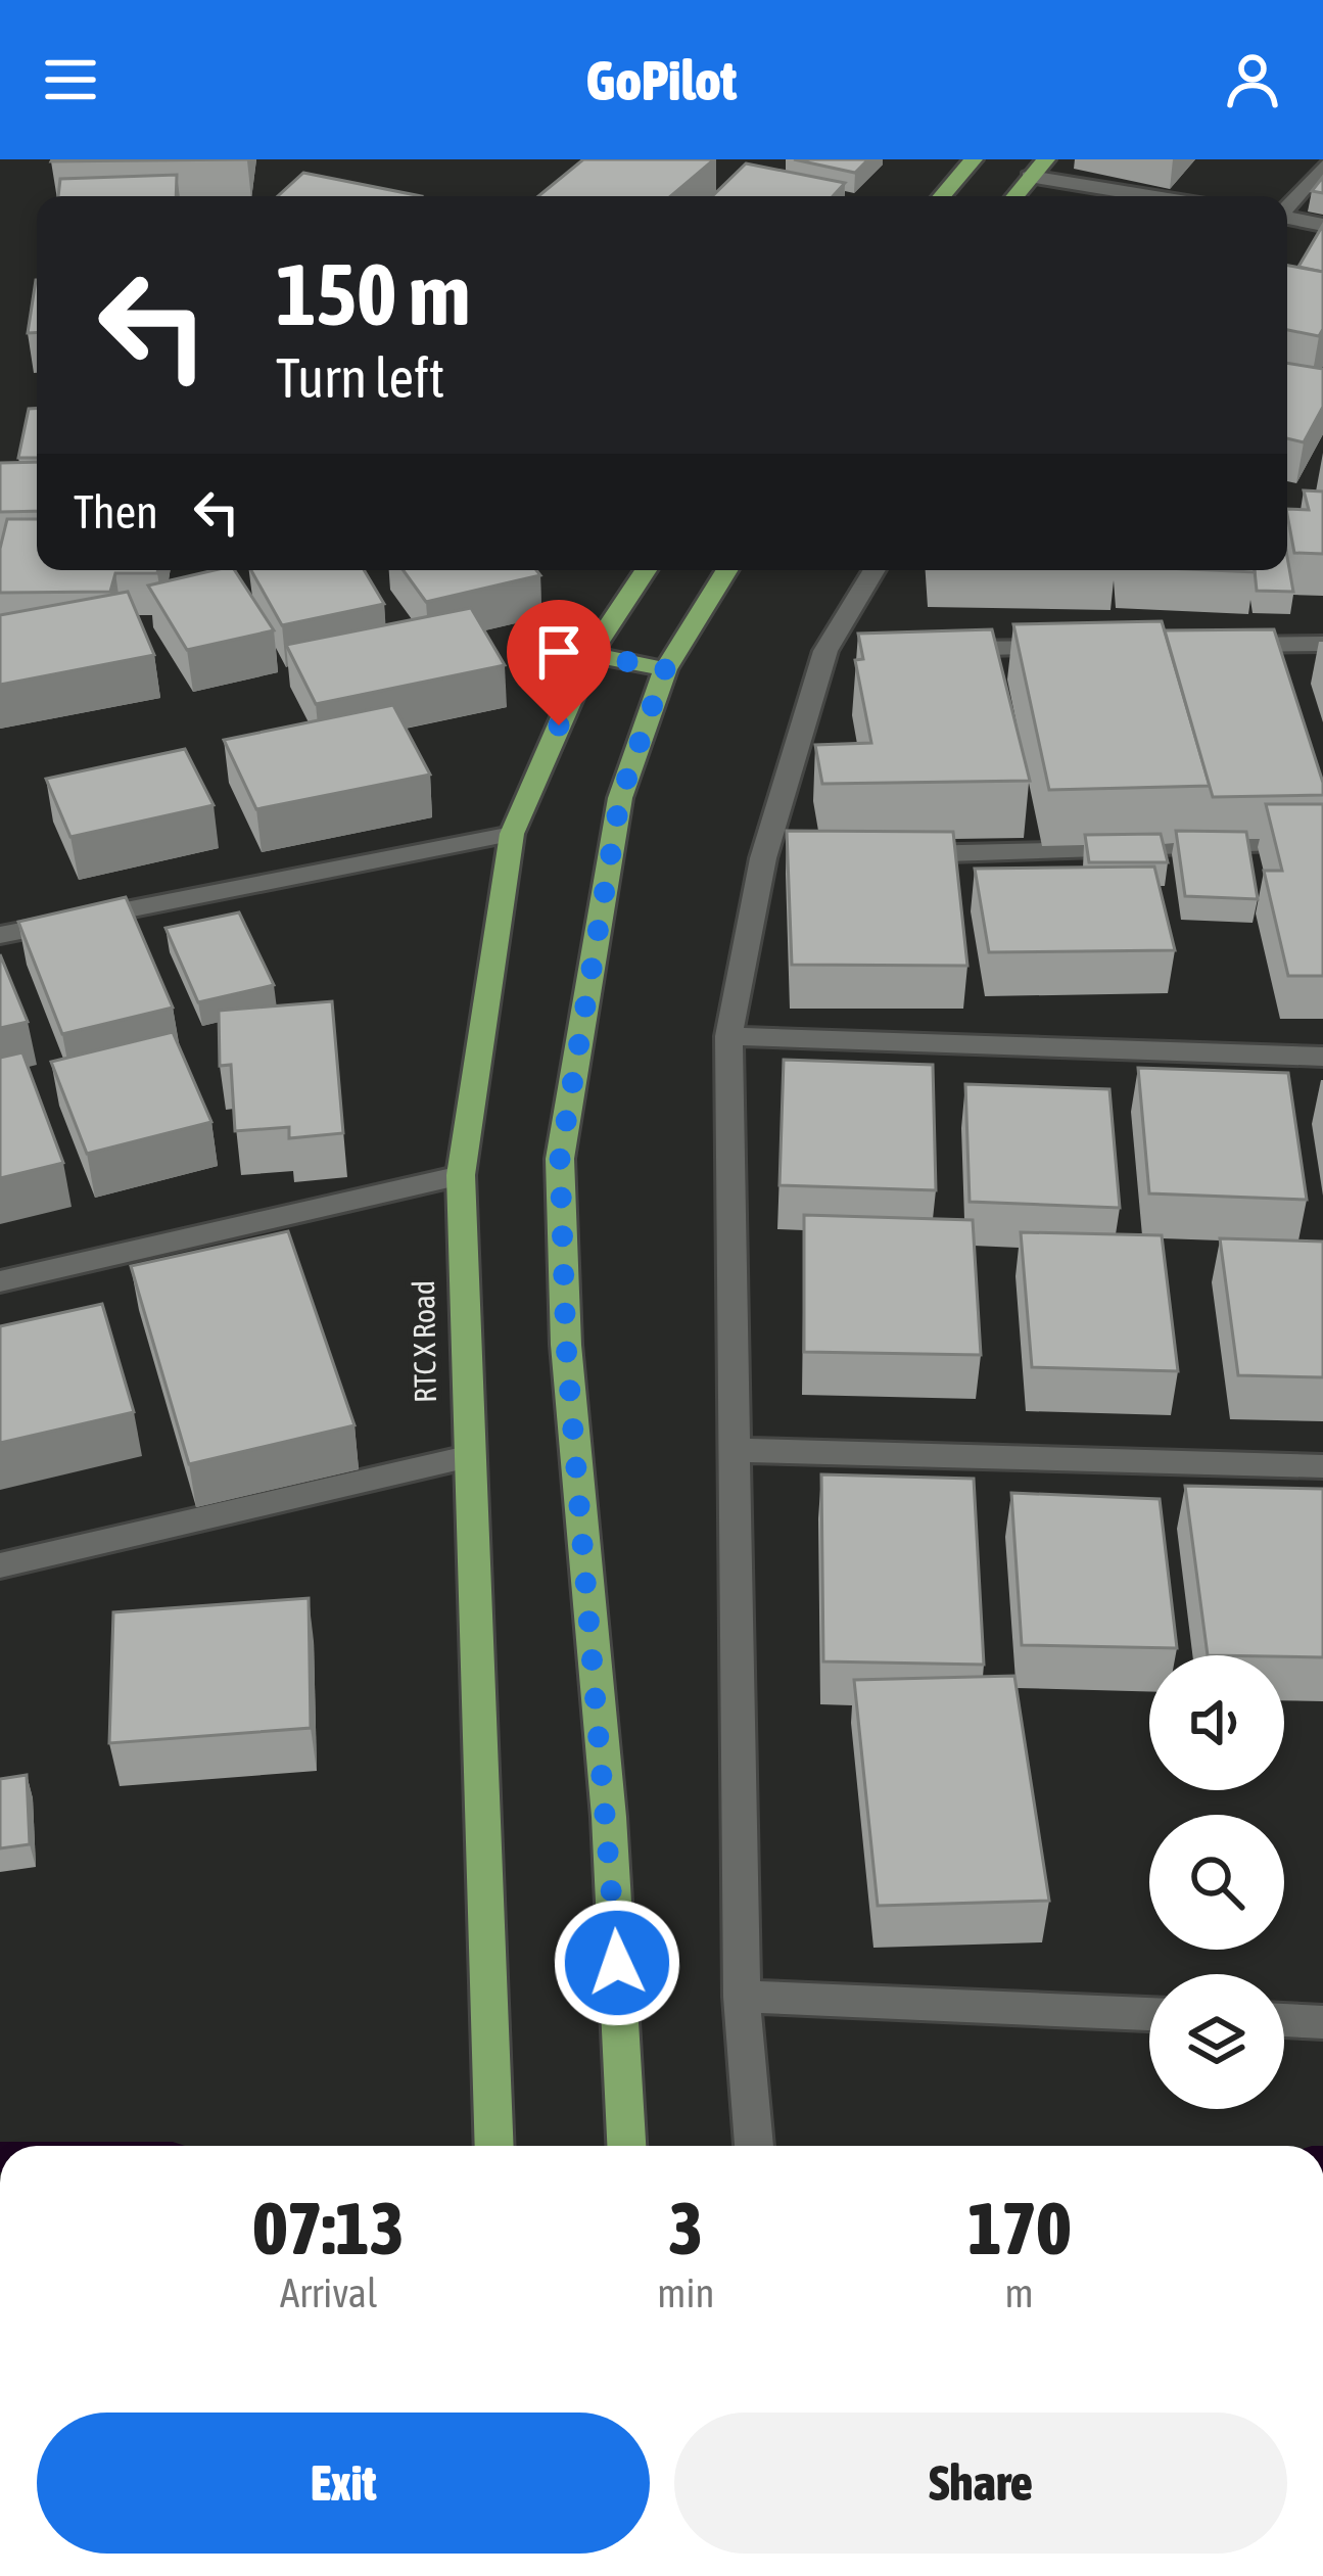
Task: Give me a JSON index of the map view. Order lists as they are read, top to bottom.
{
  "streets": {
    "main road": ["RTC X Road"]
  },
  "page": {
    "header": "GoPilot",
    "turn": ["150 m", "Turn left"],
    "then": "Then",
    "eta": [
      "07:13",
      "Arrival",
      "3",
      "min",
      "170",
      "m"
    ],
    "buttons": ["Exit", "Share"]
  }
}
